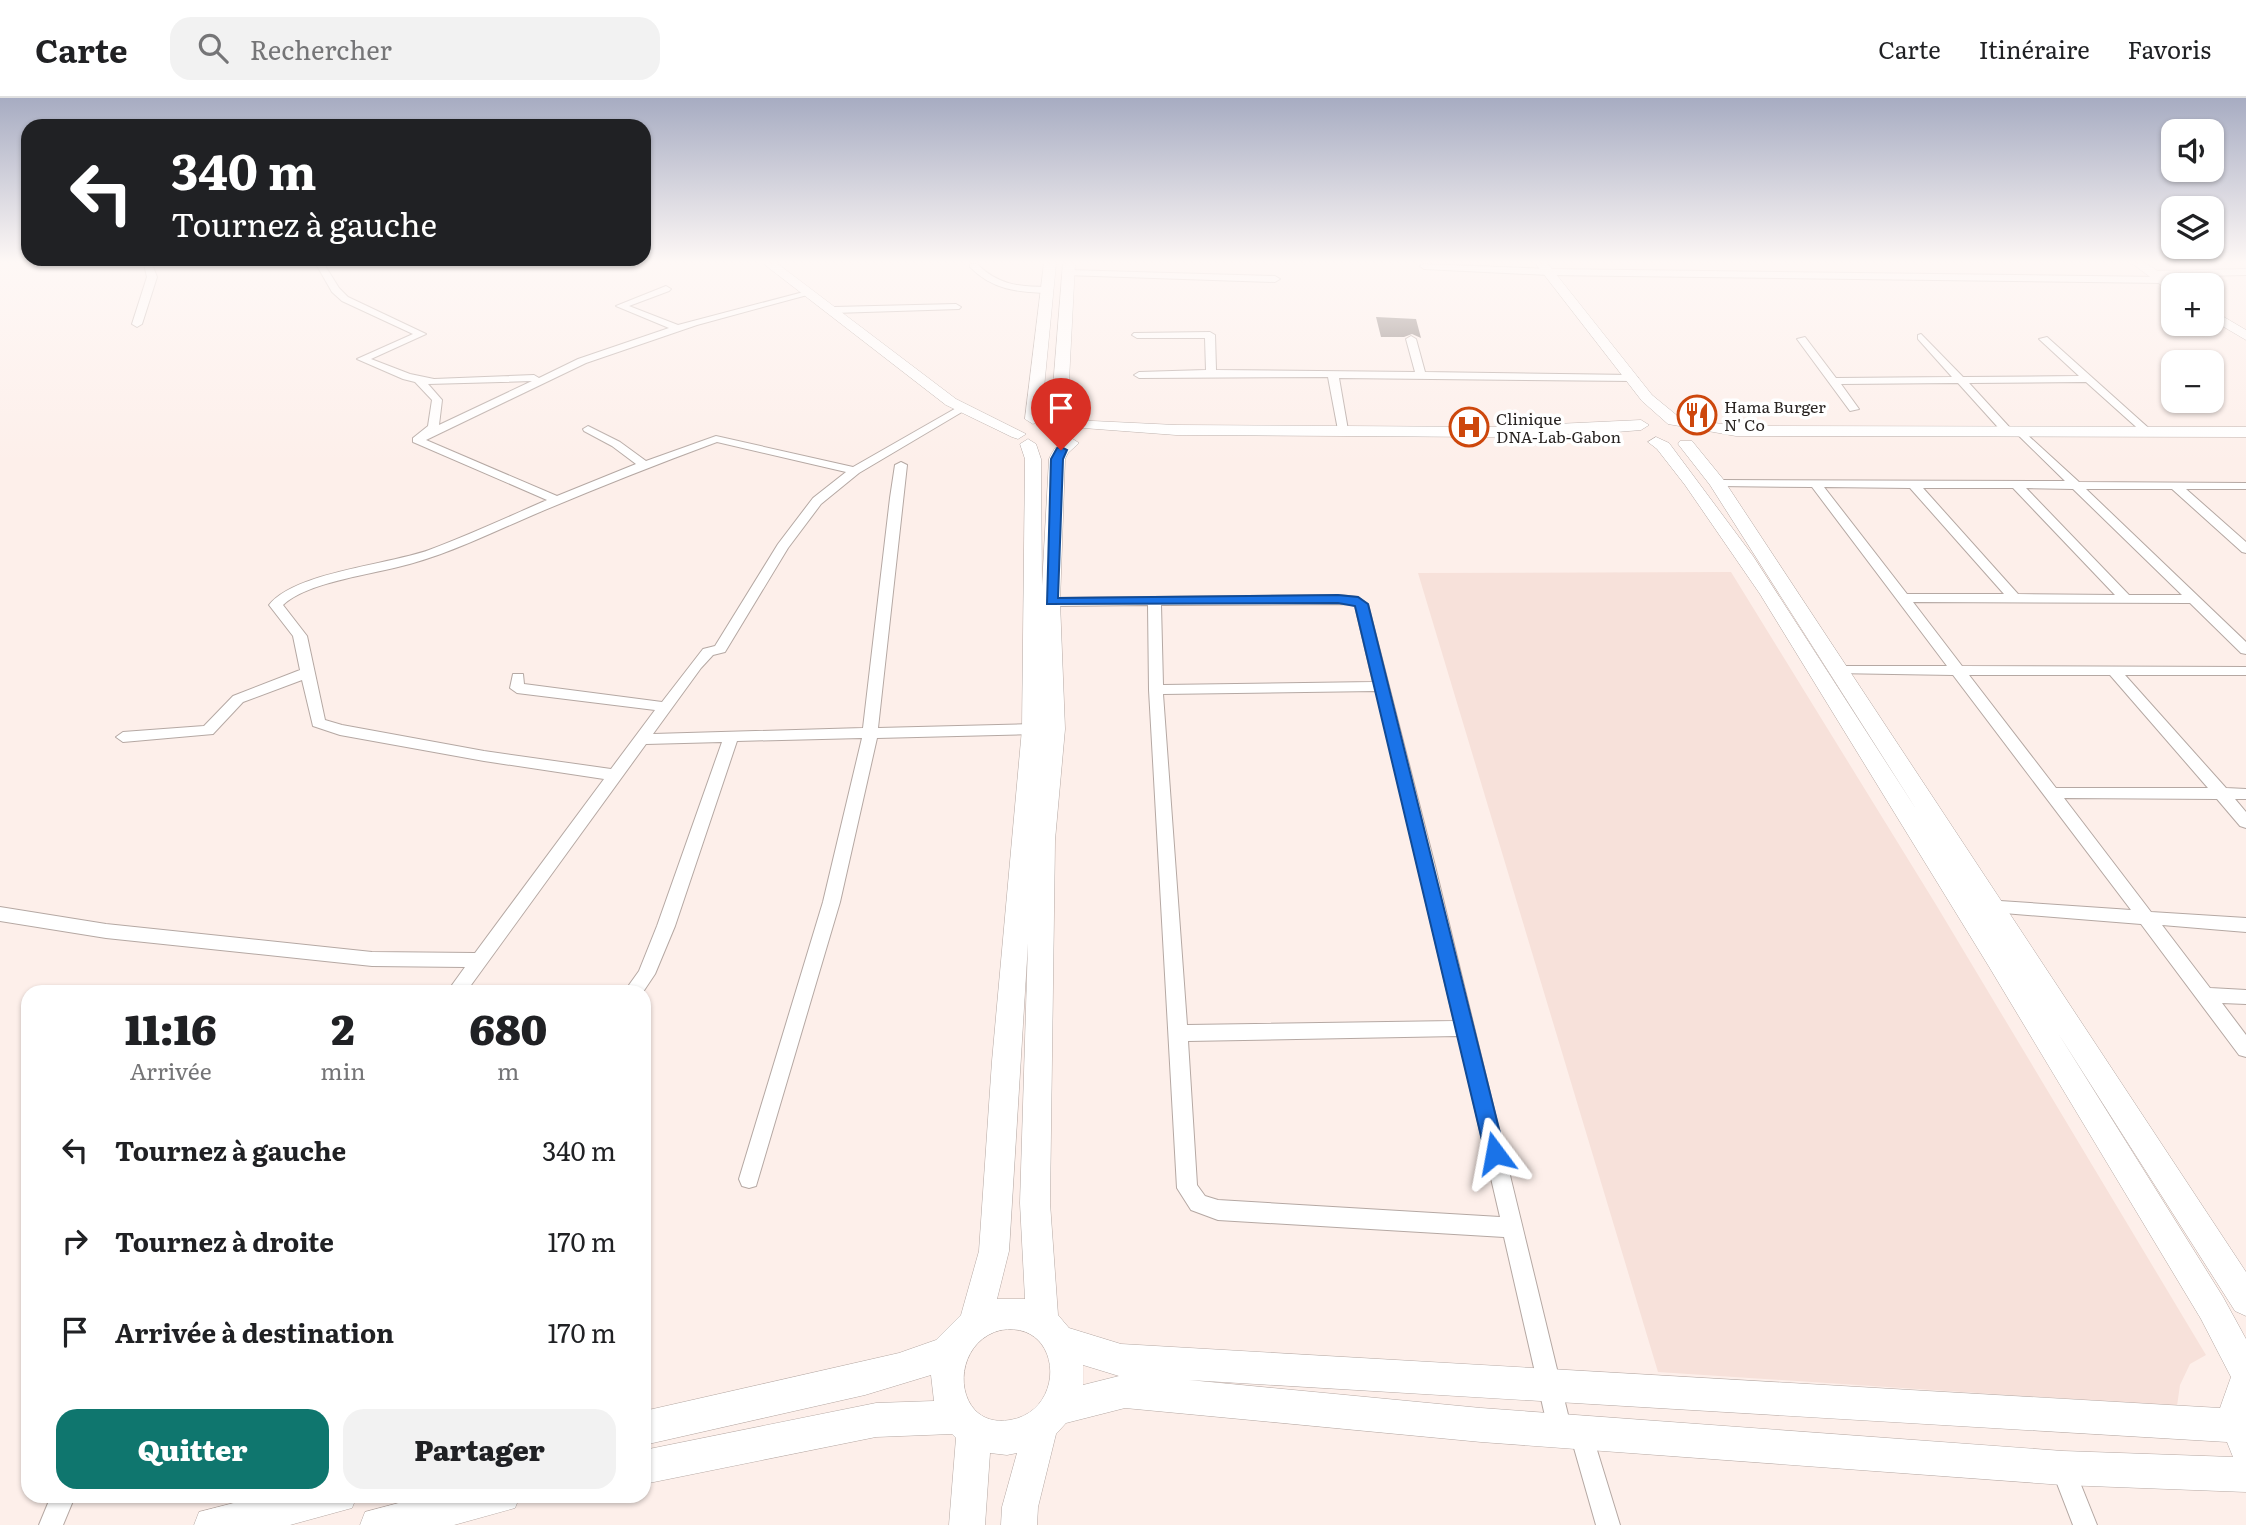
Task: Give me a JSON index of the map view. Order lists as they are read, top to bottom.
{
  "places": {
    "restaurant": ["Hama Burger N' Co"],
    "hospital": ["Clinique DNA-Lab-Gabon"]
  },
  "page": {
    "header": "Carte",
    "search": "Rechercher",
    "nav": ["Carte", "Itinéraire", "Favoris"],
    "map_buttons": ["+", "−"],
    "turn": ["340 m", "Tournez à gauche"],
    "eta": [
      "11:16",
      "Arrivée",
      "2",
      "min",
      "680",
      "m"
    ],
    "list": [
      {
        "name": "Tournez à gauche",
        "value": "340 m"
      },
      {
        "name": "Tournez à droite",
        "value": "170 m"
      },
      {
        "name": "Arrivée à destination",
        "value": "170 m"
      }
    ],
    "buttons": ["Quitter", "Partager"]
  }
}
